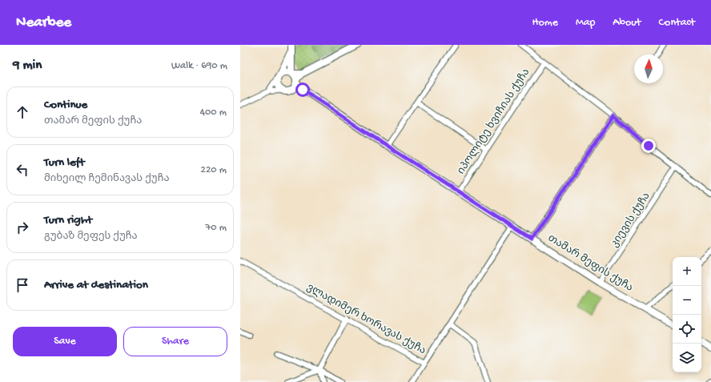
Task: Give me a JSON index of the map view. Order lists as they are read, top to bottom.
{
  "streets": {
    "street": [
      "იპოლიტე ხვიჩიას ქუჩა",
      "კიევის ქუჩა",
      "თამარ მეფის ქუჩა",
      "ვლადიმერ ხორავას ქუჩა"
    ]
  },
  "crossings": [
    ["იპოლიტე ხვიჩიას ქუჩა", "თამარ მეფის ქუჩა"],
    ["კიევის ქუჩა", "თამარ მეფის ქუჩა"],
    ["თამარ მეფის ქუჩა", "ვლადიმერ ხორავას ქუჩა"]
  ],
  "north": "top",
  "page": {
    "header": "Nearbee",
    "nav": [
      "Home",
      "Map",
      "About",
      "Contact"
    ],
    "heading": ["9 min", "Walk · 690 m"],
    "list": [
      ["Continue", "თამარ მეფის ქუჩა", "400 m"],
      ["Turn left", "მიხეილ ჩემინავას ქუჩა", "220 m"],
      ["Turn right", "გუბაზ მეფეს ქუჩა", "70 m"],
      "Arrive at destination"
    ],
    "map_buttons": ["+", "−"],
    "buttons": ["Save", "Share"]
  }
}
